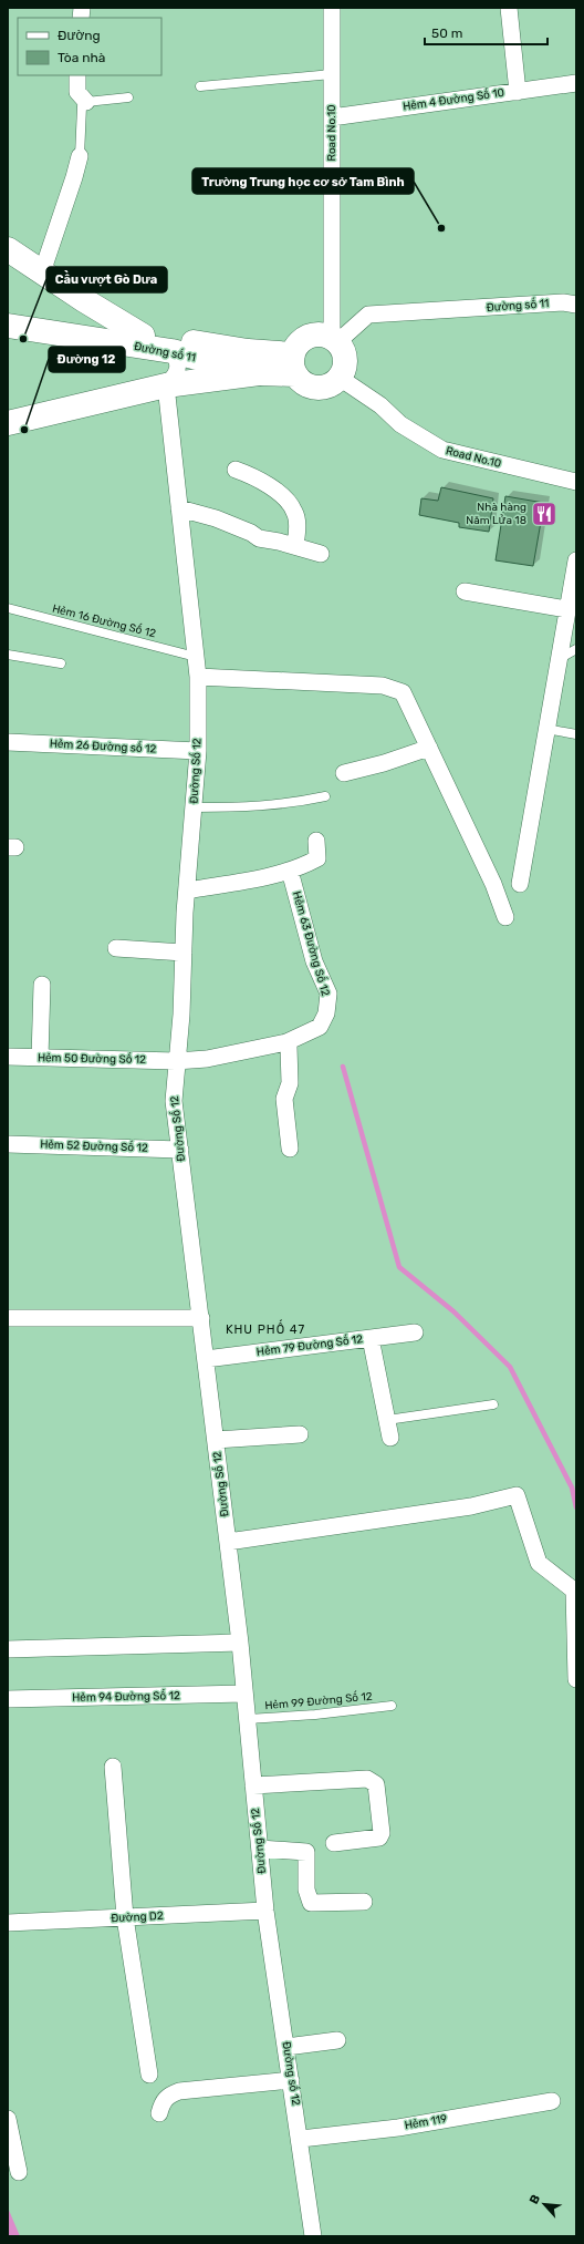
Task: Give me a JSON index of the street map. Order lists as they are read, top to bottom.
{
  "streets": {
    "main road": ["Đường số 11"],
    "street": [
      "Hẻm 4 Đường Số 10",
      "Road No.10",
      "Hẻm 26 Đường số 12",
      "Đường Số 12",
      "Hẻm 63 Đường Số 12",
      "Hẻm 50 Đường Số 12",
      "Hẻm 52 Đường Số 12",
      "Hẻm 79 Đường Số 12",
      "Hẻm 94 Đường Số 12",
      "Đường D2",
      "Đường số 12",
      "Hẻm 119"
    ],
    "lane": ["Hẻm 16 Đường Số 12", "Hẻm 99 Đường Số 12"]
  },
  "crossings": [
    ["Hẻm 4 Đường Số 10", "Road No.10"],
    ["Road No.10", "Đường số 11"],
    ["Hẻm 16 Đường Số 12", "Đường Số 12"],
    ["Hẻm 26 Đường số 12", "Đường Số 12"],
    ["Đường Số 12", "Hẻm 63 Đường Số 12"],
    ["Đường Số 12", "Hẻm 50 Đường Số 12"],
    ["Đường Số 12", "Hẻm 52 Đường Số 12"],
    ["Đường Số 12", "Hẻm 79 Đường Số 12"],
    ["Đường Số 12", "Hẻm 94 Đường Số 12"],
    ["Đường Số 12", "Hẻm 99 Đường Số 12"],
    ["Đường Số 12", "Đường D2"],
    ["Đường Số 12", "Đường số 12"],
    ["Hẻm 63 Đường Số 12", "Hẻm 50 Đường Số 12"],
    ["Đường D2", "Đường số 12"],
    ["Đường số 12", "Hẻm 119"]
  ],
  "districts": ["KHU PHỐ 47"],
  "places": {
    "other": ["Trường Trung học cơ sở Tam Bình", "Cầu vượt Gò Dưa", "Đường 12"],
    "restaurant": ["Nhà hàng Năm Lửa 18"]
  },
  "legend": ["Đường", "Tòa nhà"],
  "scale_bar": "50 m",
  "north": "top left"
}
